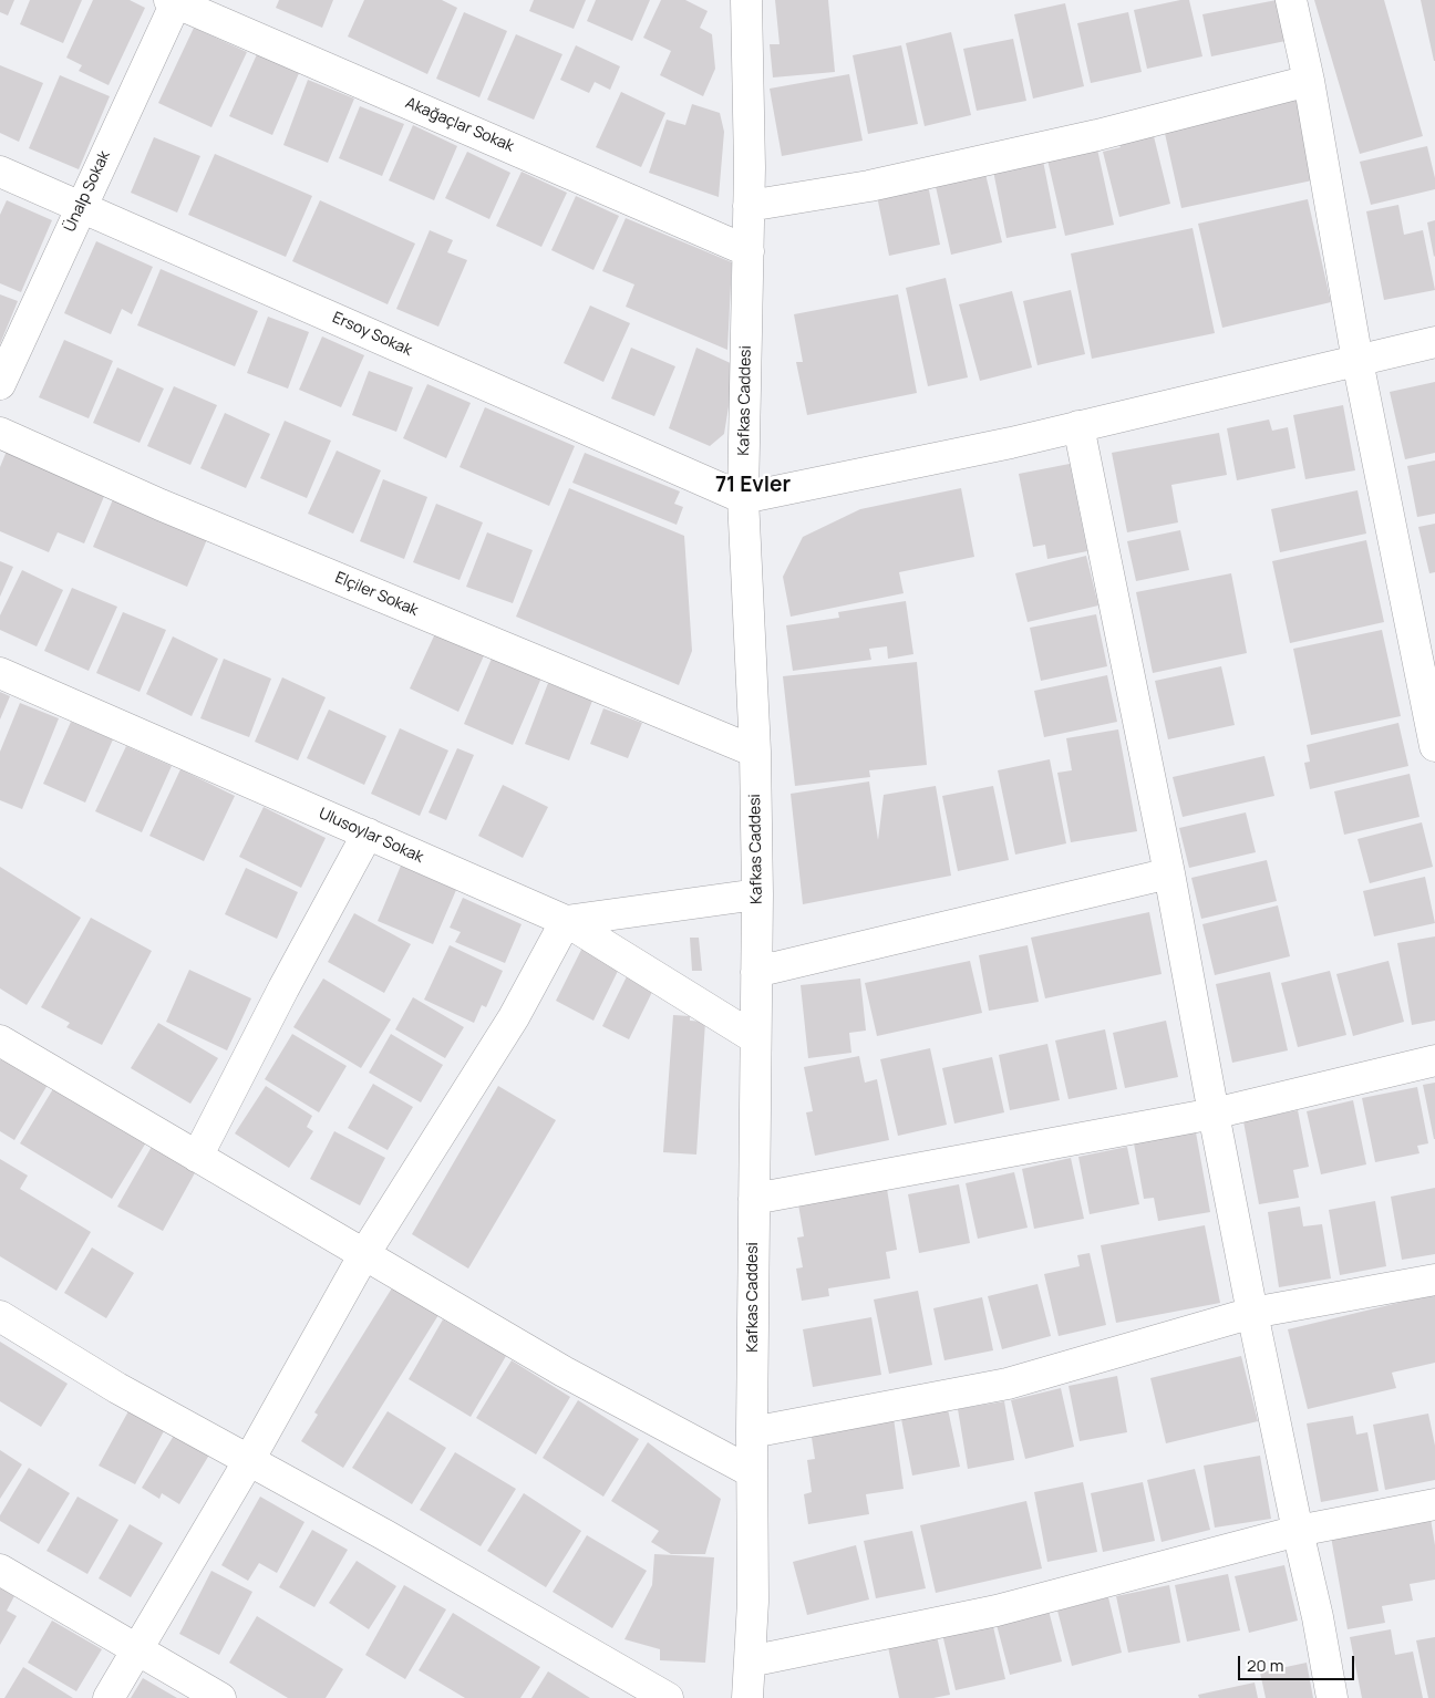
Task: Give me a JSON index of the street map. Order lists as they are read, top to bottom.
{
  "streets": {
    "street": [
      "Akağaçlar Sokak",
      "Ünalp Sokak",
      "Ersoy Sokak",
      "Kafkas Caddesi",
      "Elçiler Sokak",
      "Ulusoylar Sokak"
    ]
  },
  "crossings": [
    ["Akağaçlar Sokak", "Ünalp Sokak"],
    ["Akağaçlar Sokak", "Kafkas Caddesi"],
    ["Ünalp Sokak", "Ersoy Sokak"],
    ["Ersoy Sokak", "Kafkas Caddesi"],
    ["Kafkas Caddesi", "Elçiler Sokak"],
    ["Kafkas Caddesi", "Ulusoylar Sokak"]
  ],
  "districts": ["71 Evler"],
  "scale_bar": "20 m"
}
